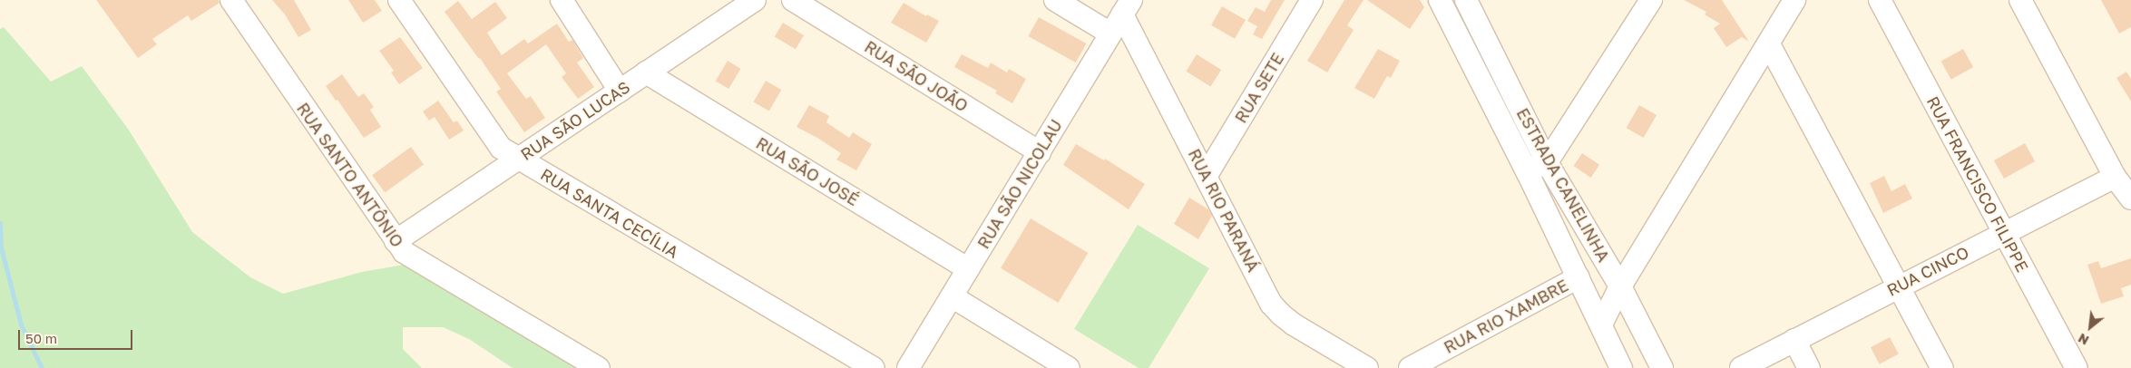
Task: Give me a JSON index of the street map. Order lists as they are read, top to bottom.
{
  "streets": {
    "street": [
      "RUA SÃO JOÃO",
      "RUA SETE",
      "RUA SÃO LUCAS",
      "RUA SÃO JOSÉ",
      "RUA SANTO ANTÔNIO",
      "RUA SÃO NICOLAU",
      "RUA FRANCISCO FILIPPE",
      "ESTRADA CANELINHA",
      "RUA RIO PARANÁ",
      "RUA SANTA CECÍLIA",
      "RUA CINCO",
      "RUA RIO XAMBRE"
    ]
  },
  "crossings": [
    ["RUA SÃO JOÃO", "RUA SÃO NICOLAU"],
    ["RUA SETE", "RUA RIO PARANÁ"],
    ["RUA SÃO LUCAS", "RUA SÃO JOSÉ"],
    ["RUA SÃO LUCAS", "RUA SANTO ANTÔNIO"],
    ["RUA SÃO LUCAS", "RUA SANTA CECÍLIA"],
    ["RUA SÃO JOSÉ", "RUA SÃO NICOLAU"],
    ["RUA SÃO NICOLAU", "RUA RIO PARANÁ"],
    ["RUA FRANCISCO FILIPPE", "RUA CINCO"],
    ["ESTRADA CANELINHA", "RUA RIO XAMBRE"]
  ],
  "scale_bar": "50 m",
  "north": "bottom left"
}
